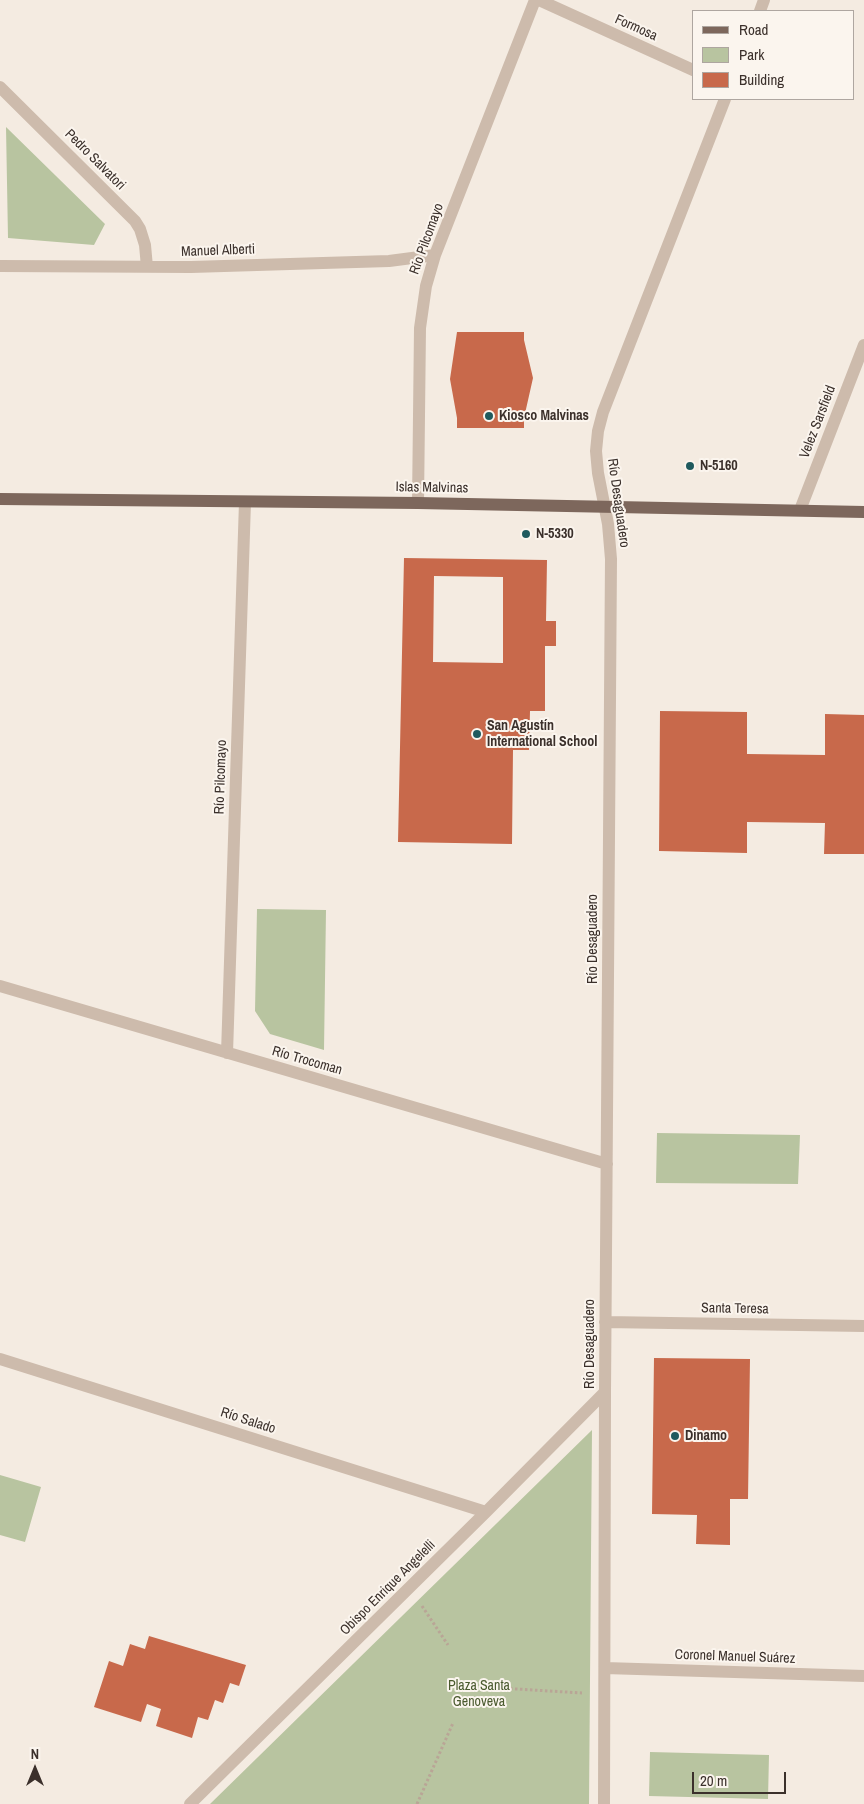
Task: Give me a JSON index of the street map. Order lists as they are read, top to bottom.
{
  "streets": {
    "main road": ["Islas Malvinas"],
    "street": [
      "Formosa",
      "Pedro Salvatori",
      "Río Pilcomayo",
      "Manuel Alberti",
      "Velez Sarsfield",
      "Río Desaguadero",
      "Río Trocoman",
      "Santa Teresa",
      "Río Salado",
      "Obispo Enrique Angelelli",
      "Coronel Manuel Suárez"
    ]
  },
  "crossings": [
    ["Formosa", "Río Pilcomayo"],
    ["Pedro Salvatori", "Manuel Alberti"],
    ["Río Pilcomayo", "Manuel Alberti"],
    ["Río Pilcomayo", "Islas Malvinas"],
    ["Río Pilcomayo", "Río Trocoman"],
    ["Velez Sarsfield", "Islas Malvinas"],
    ["Islas Malvinas", "Río Desaguadero"],
    ["Río Desaguadero", "Río Trocoman"],
    ["Río Desaguadero", "Santa Teresa"],
    ["Río Desaguadero", "Obispo Enrique Angelelli"],
    ["Río Desaguadero", "Coronel Manuel Suárez"],
    ["Río Salado", "Obispo Enrique Angelelli"]
  ],
  "parks": ["Plaza Santa Genoveva"],
  "places": [
    "Kiosco Malvinas",
    "N-5160",
    "N-5330",
    "San Agustín International School",
    "Dinamo"
  ],
  "legend": ["Road", "Park", "Building"],
  "scale_bar": "20 m",
  "north": "top"
}
